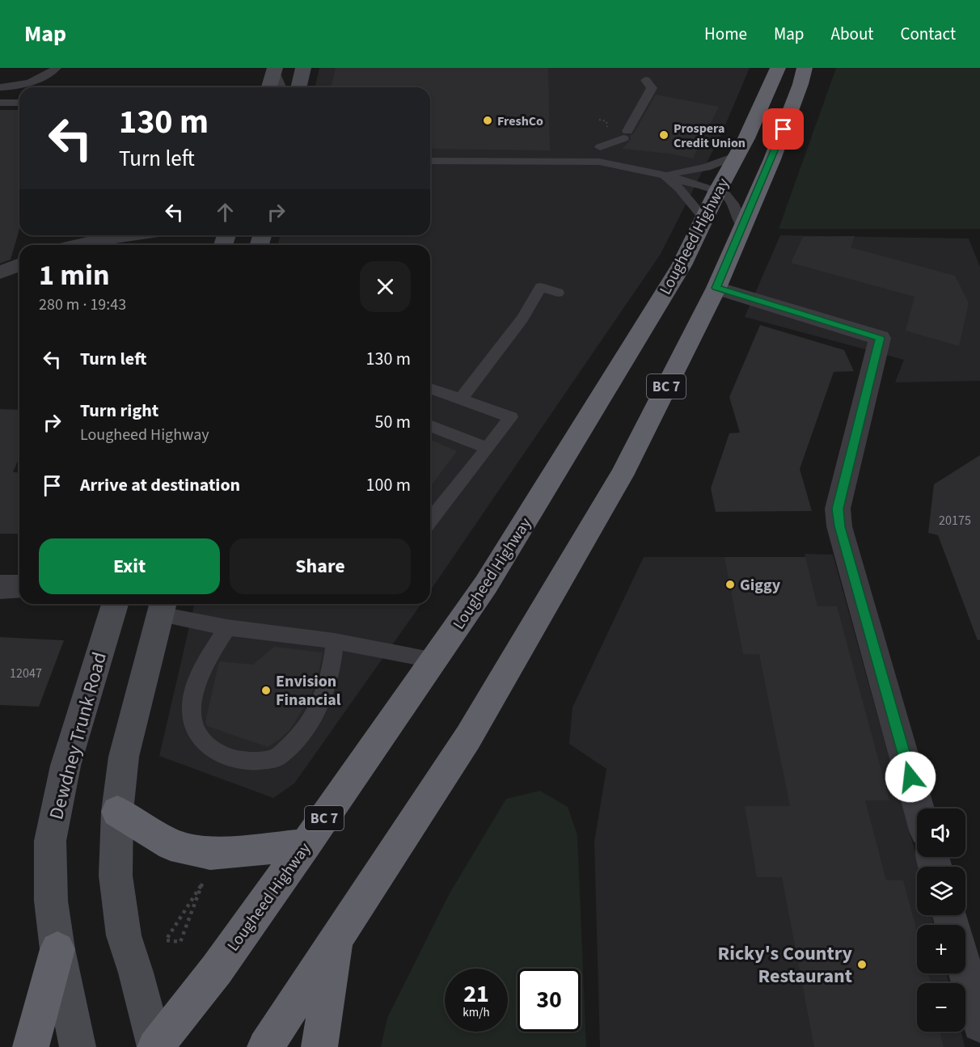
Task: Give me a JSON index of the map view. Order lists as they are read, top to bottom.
{
  "streets": {
    "highway": ["Lougheed Highway", "BC 7"],
    "main road": ["Dewdney Trunk Road"]
  },
  "places": [
    "FreshCo",
    "Prospera Credit Union",
    "Giggy",
    "Envision Financial",
    "Ricky's Country Restaurant"
  ],
  "house_numbers": ["20175", "12047"],
  "page": {
    "header": "Map",
    "nav": [
      "Home",
      "Map",
      "About",
      "Contact"
    ],
    "turn": ["130 m", "Turn left"],
    "heading": ["1 min", "280 m · 19:43"],
    "list": [
      {
        "name": "Turn left",
        "value": "130 m"
      },
      {
        "name": "Turn right",
        "note": "Lougheed Highway",
        "value": "50 m"
      },
      {
        "name": "Arrive at destination",
        "value": "100 m"
      }
    ],
    "buttons": ["Exit", "Share"],
    "map_buttons": ["+", "−"],
    "speed": "21 km/h",
    "limit": "30"
  }
}
